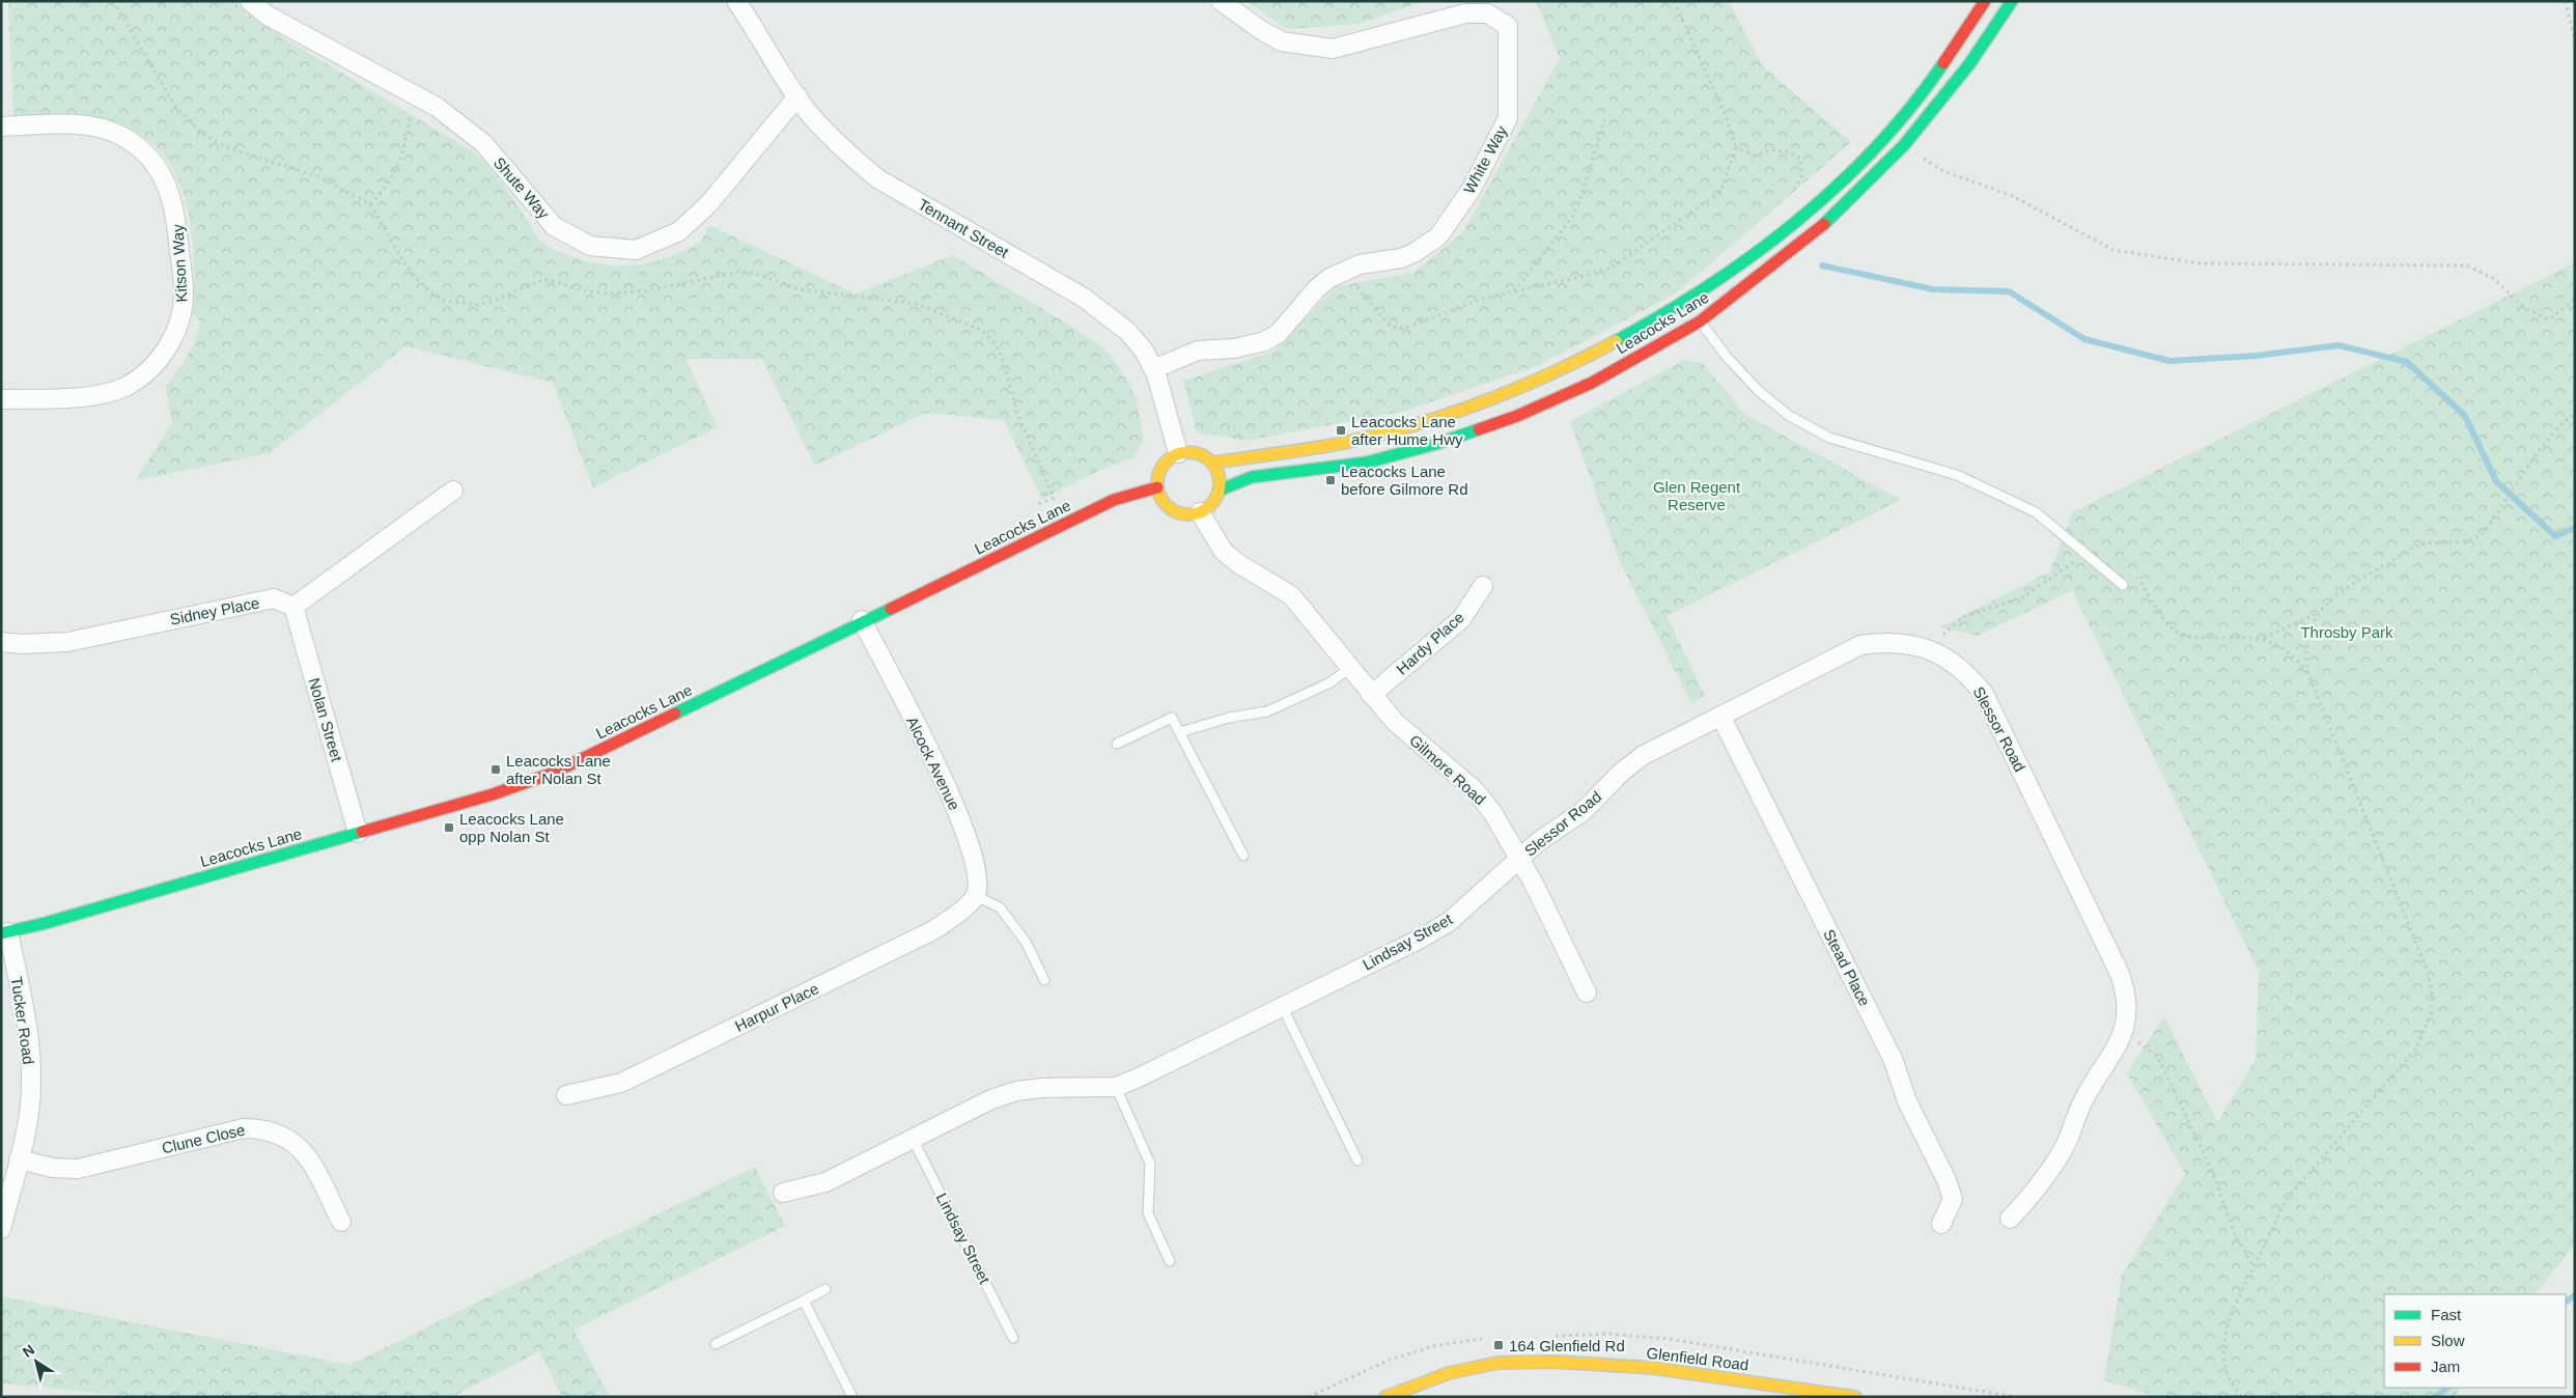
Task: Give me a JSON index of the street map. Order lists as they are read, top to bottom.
{
  "streets": {
    "street": [
      "White Way",
      "Shute Way",
      "Tennant Street",
      "Kitson Way",
      "Leacocks Lane",
      "Sidney Place",
      "Hardy Place",
      "Nolan Street",
      "Slessor Road",
      "Alcock Avenue",
      "Gilmore Road",
      "Lindsay Street",
      "Stead Place",
      "Harpur Place",
      "Tucker Road",
      "Clune Close",
      "Glenfield Road"
    ]
  },
  "crossings": [
    ["White Way", "Tennant Street"],
    ["Shute Way", "Tennant Street"],
    ["Tennant Street", "Leacocks Lane"],
    ["Tennant Street", "Gilmore Road"],
    ["Leacocks Lane", "Nolan Street"],
    ["Leacocks Lane", "Alcock Avenue"],
    ["Leacocks Lane", "Gilmore Road"],
    ["Leacocks Lane", "Tucker Road"],
    ["Sidney Place", "Nolan Street"],
    ["Hardy Place", "Gilmore Road"],
    ["Slessor Road", "Gilmore Road"],
    ["Slessor Road", "Lindsay Street"],
    ["Slessor Road", "Stead Place"],
    ["Alcock Avenue", "Harpur Place"],
    ["Gilmore Road", "Lindsay Street"],
    ["Tucker Road", "Clune Close"]
  ],
  "parks": ["Glen Regent Reserve", "Throsby Park"],
  "places": {
    "transit": [
      "Leacocks Lane after Hume Hwy",
      "Leacocks Lane before Gilmore Rd",
      "Leacocks Lane after Nolan St",
      "Leacocks Lane opp Nolan St",
      "164 Glenfield Rd"
    ]
  },
  "legend": ["Fast", "Slow", "Jam"],
  "north": "top left"
}
